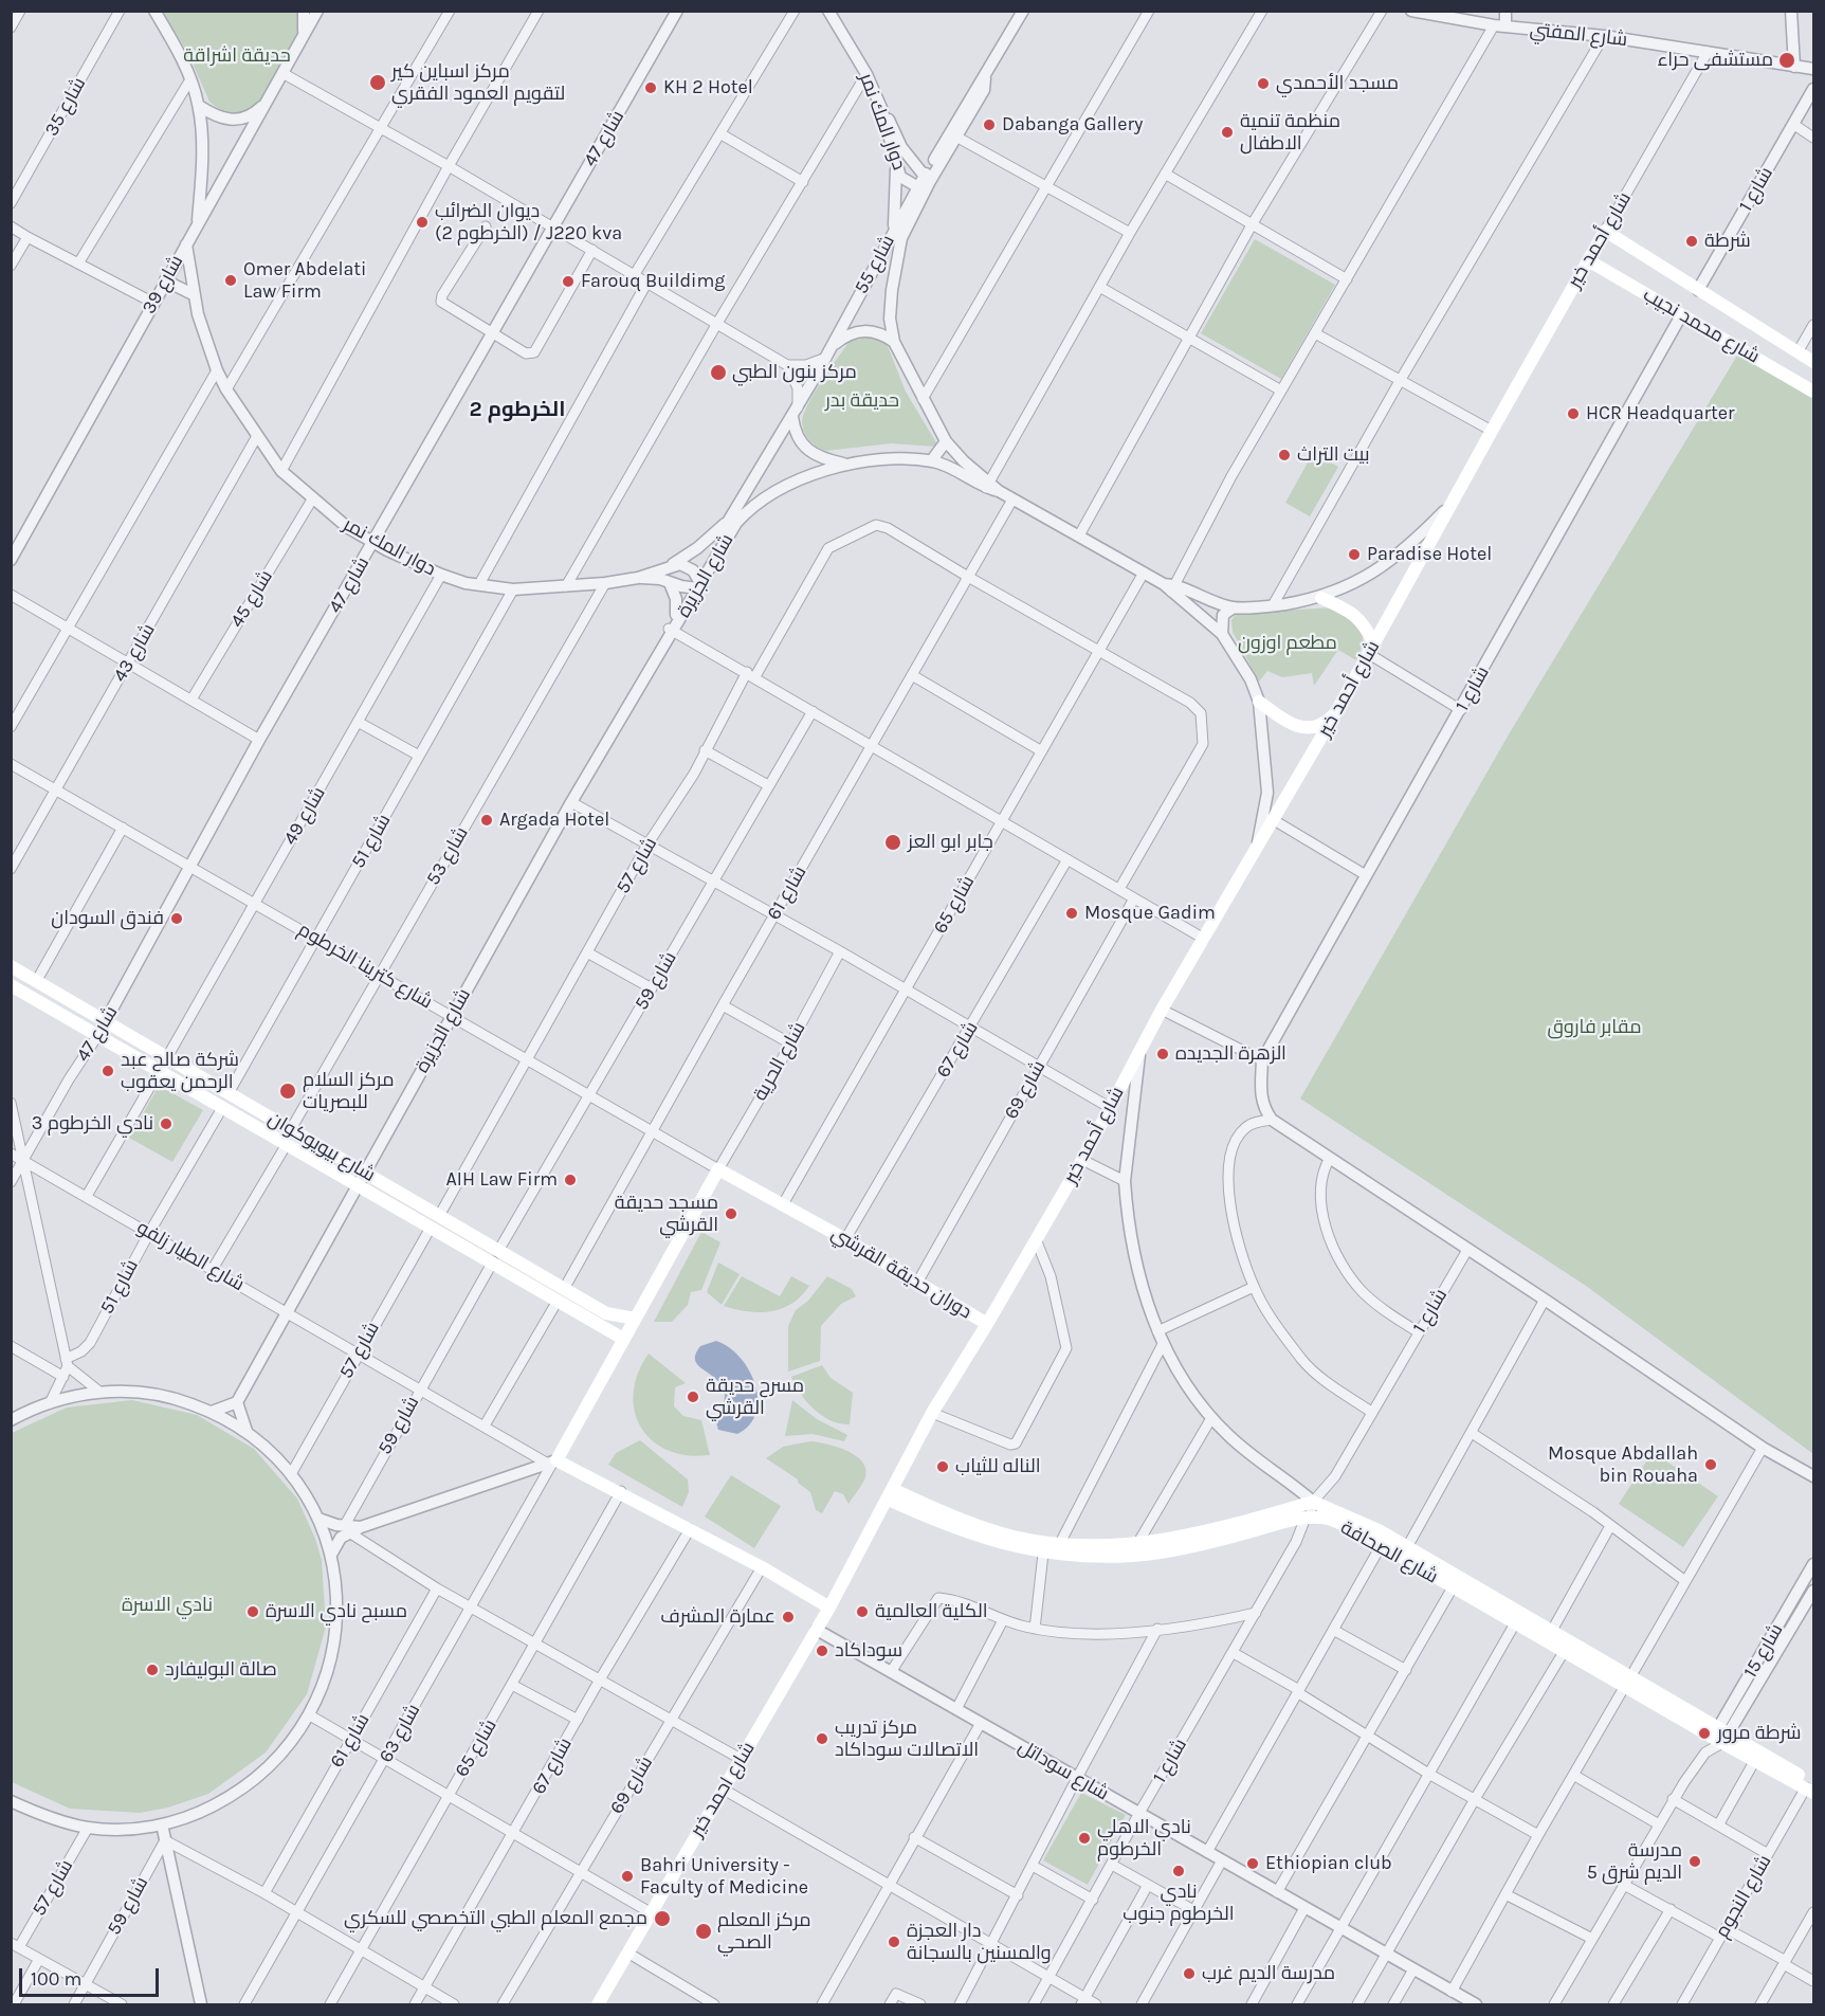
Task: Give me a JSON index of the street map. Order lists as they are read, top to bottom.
{
  "streets": {
    "main road": [
      "شارع أحمد خير",
      "شارع محمد نجيب",
      "شارع بيويوكوان",
      "دوران حديقة القرشي",
      "شارع الصحافة",
      "شارع احمد خير"
    ],
    "street": [
      "شارع المفتي",
      "شارع 35",
      "دوار المك نمر",
      "شارع 47",
      "شارع 1",
      "شارع 55",
      "شارع 39",
      "شارع الجزيرة",
      "شارع 45",
      "شارع 43",
      "شارع 49",
      "شارع 51",
      "شارع 53",
      "شارع 57",
      "شارع 61",
      "شارع 65",
      "شارع كترينا الخرطوم",
      "شارع 59",
      "شارع 67",
      "شارع الحرية",
      "شارع 69",
      "شارع الطيار زلفو",
      "شارع 15",
      "شارع 63",
      "شارع سوداتل",
      "شارع النجوم"
    ]
  },
  "crossings": [
    ["شارع المفتي", "شارع أحمد خير"],
    ["دوار المك نمر", "شارع 47"],
    ["دوار المك نمر", "شارع 55"],
    ["دوار المك نمر", "شارع 39"],
    ["دوار المك نمر", "شارع الجزيرة"],
    ["دوار المك نمر", "شارع 45"],
    ["دوار المك نمر", "شارع 43"],
    ["دوار المك نمر", "شارع 49"],
    ["دوار المك نمر", "شارع 51"],
    ["دوار المك نمر", "شارع 53"],
    ["شارع 47", "شارع كترينا الخرطوم"],
    ["شارع 47", "شارع بيويوكوان"],
    ["شارع 47", "شارع الطيار زلفو"],
    ["شارع 1", "شارع محمد نجيب"],
    ["شارع 1", "شارع الصحافة"],
    ["شارع 1", "شارع سوداتل"],
    ["شارع أحمد خير", "شارع محمد نجيب"],
    ["شارع أحمد خير", "دوران حديقة القرشي"],
    ["شارع 55", "شارع الجزيرة"],
    ["شارع الجزيرة", "شارع كترينا الخرطوم"],
    ["شارع الجزيرة", "شارع بيويوكوان"],
    ["شارع الجزيرة", "شارع الطيار زلفو"],
    ["شارع 43", "شارع كترينا الخرطوم"],
    ["شارع 49", "شارع كترينا الخرطوم"],
    ["شارع 49", "شارع بيويوكوان"],
    ["شارع 51", "شارع كترينا الخرطوم"],
    ["شارع 51", "شارع بيويوكوان"],
    ["شارع 51", "شارع الطيار زلفو"],
    ["شارع 53", "شارع كترينا الخرطوم"],
    ["شارع 53", "شارع بيويوكوان"],
    ["شارع 57", "شارع 61"],
    ["شارع 57", "شارع كترينا الخرطوم"],
    ["شارع 57", "شارع بيويوكوان"],
    ["شارع 57", "شارع الطيار زلفو"],
    ["شارع 61", "شارع كترينا الخرطوم"],
    ["شارع 61", "شارع بيويوكوان"],
    ["شارع 61", "شارع الطيار زلفو"],
    ["شارع 65", "دوران حديقة القرشي"],
    ["شارع كترينا الخرطوم", "شارع 59"],
    ["شارع كترينا الخرطوم", "شارع الحرية"],
    ["شارع كترينا الخرطوم", "دوران حديقة القرشي"],
    ["شارع 59", "شارع بيويوكوان"],
    ["شارع 59", "شارع الطيار زلفو"],
    ["شارع 67", "دوران حديقة القرشي"],
    ["شارع الحرية", "دوران حديقة القرشي"],
    ["شارع 69", "دوران حديقة القرشي"],
    ["شارع الطيار زلفو", "شارع 63"],
    ["دوران حديقة القرشي", "شارع الصحافة"],
    ["دوران حديقة القرشي", "شارع احمد خير"],
    ["شارع الصحافة", "شارع 15"],
    ["شارع الصحافة", "شارع النجوم"],
    ["شارع سوداتل", "شارع احمد خير"]
  ],
  "districts": ["الخرطوم 2"],
  "parks": [
    "حديقة اشراقة",
    "حديقة بدر",
    "مطعم اوزون",
    "مقابر فاروق",
    "نادي الاسرة"
  ],
  "places": [
    "مستشفى حراء",
    "مركز اسباين كير لتقويم العمود الفقري",
    "مسجد الأحمدي",
    "KH 2 Hotel",
    "Dabanga Gallery",
    "منظمة تنمية الاطفال",
    "ديوان الضرائب (الخرطوم 2) / J220 kva",
    "شرطة",
    "Omer Abdelati Law Firm",
    "Farouq Buildimg",
    "مركز بنون الطبي",
    "HCR Headquarter",
    "بيت التراث",
    "Paradise Hotel",
    "Argada Hotel",
    "جابر ابو العز",
    "Mosque Gadim",
    "فندق السودان",
    "الزهرة الجديده",
    "شركة صالح عبد الرحمن يعقوب",
    "مركز السلام للبصريات",
    "نادي الخرطوم 3",
    "AIH Law Firm",
    "مسجد حديقة القرشي",
    "مسرح حديقة القرشي",
    "Mosque Abdallah bin Rouaha",
    "الناله للثياب",
    "مسبح نادي الاسرة",
    "الكلية العالمية",
    "عمارة المشرف",
    "سوداكاد",
    "صالة البوليفارد",
    "شرطة مرور",
    "مركز تدريب الاتصالات سوداكاد",
    "نادي الاهلي الخرطوم",
    "مدرسة الديم شرق 5",
    "Ethiopian club",
    "نادي الخرطوم جنوب",
    "Bahri University - Faculty of Medicine",
    "مجمع المعلم الطبي التخصصي للسكري",
    "مركز المعلم الصحي",
    "دار العجزة والمسنين بالسجانة",
    "مدرسة الديم غرب"
  ],
  "scale_bar": "100 m"
}
